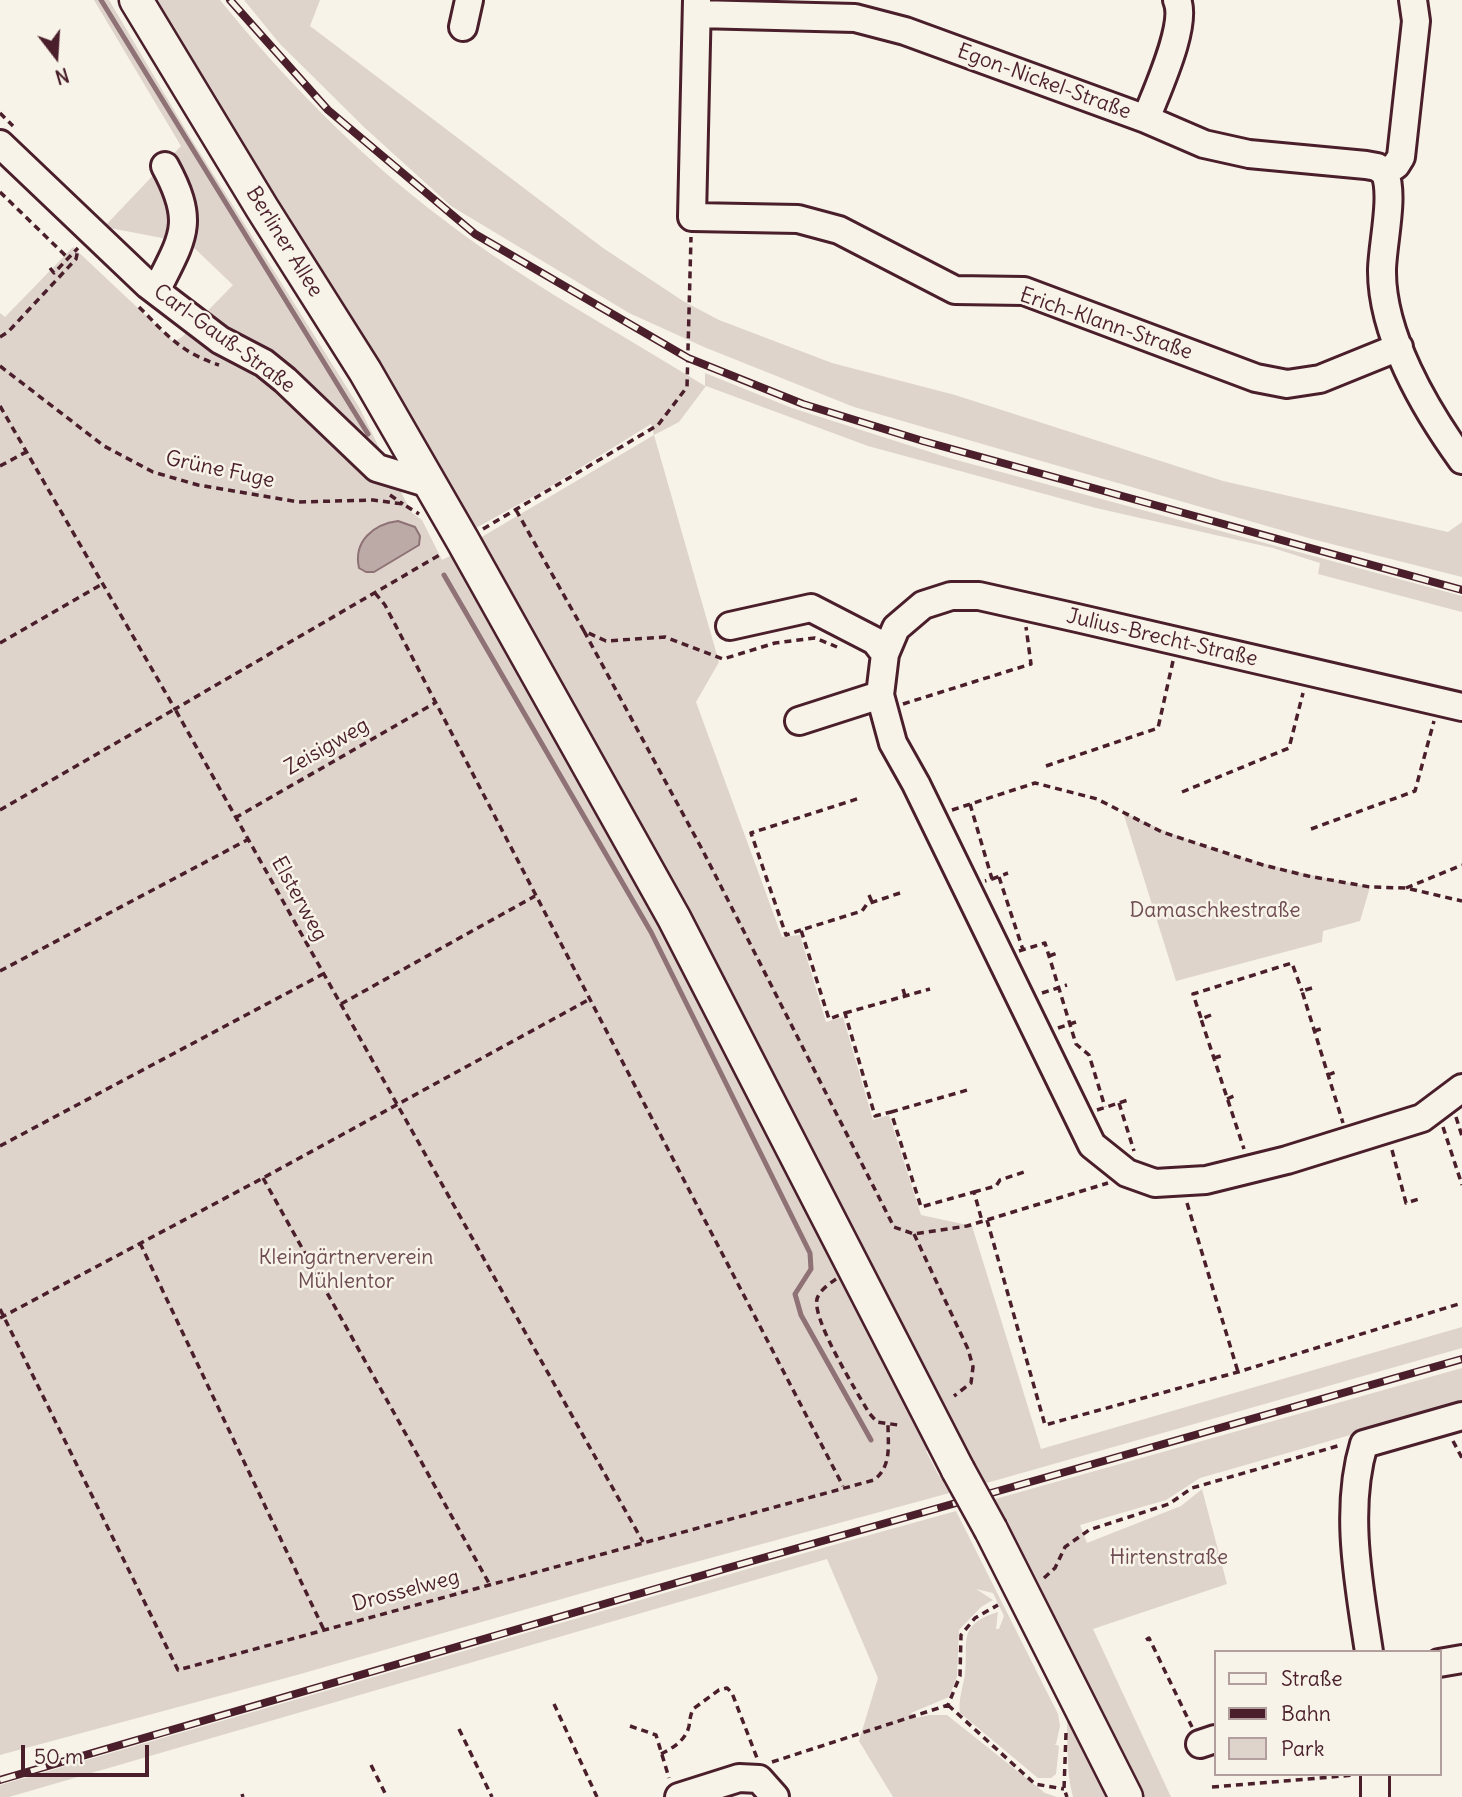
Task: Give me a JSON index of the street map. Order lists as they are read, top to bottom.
{
  "streets": {
    "main road": ["Berliner Allee"],
    "street": [
      "Egon-Nickel-Straße",
      "Erich-Klann-Straße",
      "Carl-Gauß-Straße",
      "Julius-Brecht-Straße"
    ],
    "path": [
      "Grüne Fuge",
      "Zeisigweg",
      "Elsterweg",
      "Drosselweg"
    ]
  },
  "crossings": [
    ["Berliner Allee", "Carl-Gauß-Straße"],
    ["Zeisigweg", "Elsterweg"],
    ["Elsterweg", "Drosselweg"]
  ],
  "parks": ["Damaschkestraße", "Kleingärtnerverein Mühlentor", "Hirtenstraße"],
  "legend": ["Straße", "Bahn", "Park"],
  "scale_bar": "50 m",
  "north": "bottom"
}
